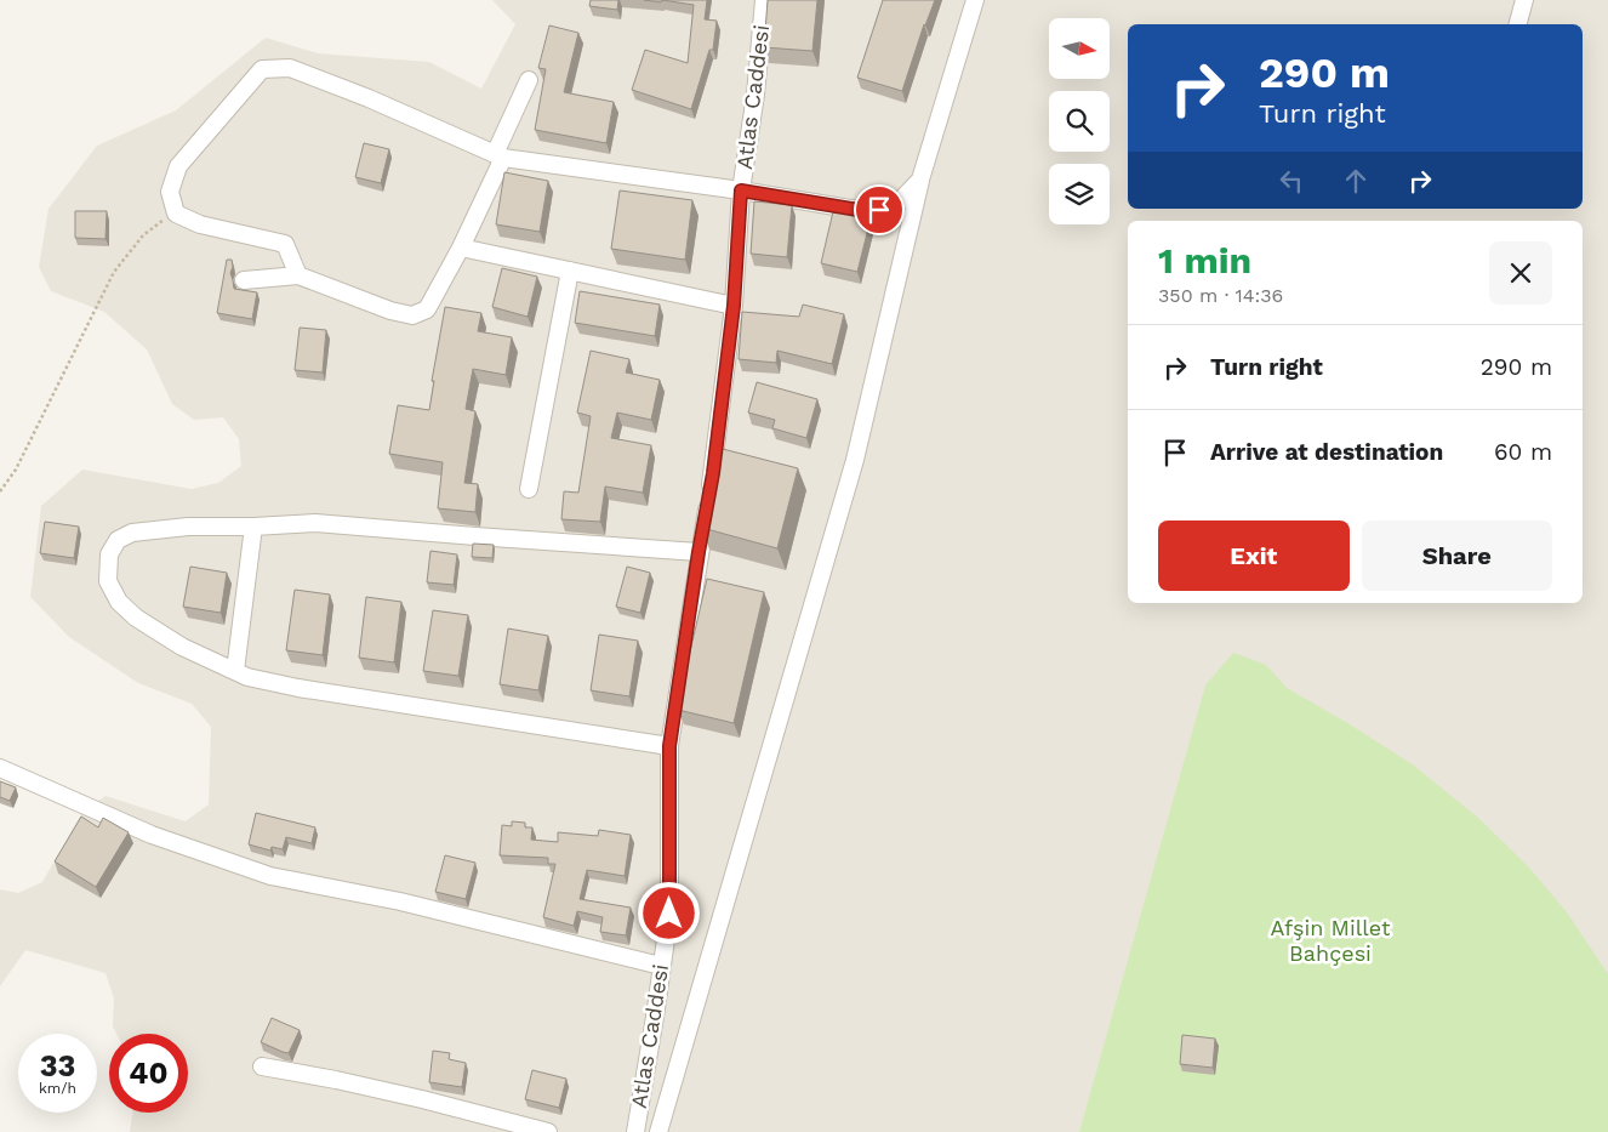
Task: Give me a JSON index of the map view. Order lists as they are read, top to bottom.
{
  "streets": {
    "street": ["Atlas Caddesi"]
  },
  "parks": ["Afşin Millet Bahçesi"],
  "north": "right",
  "page": {
    "turn": ["290 m", "Turn right"],
    "heading": ["1 min", "350 m · 14:36"],
    "list": [
      {
        "name": "Turn right",
        "value": "290 m"
      },
      {
        "name": "Arrive at destination",
        "value": "60 m"
      }
    ],
    "buttons": ["Exit", "Share"],
    "speed": "33 km/h",
    "limit": "40"
  }
}
